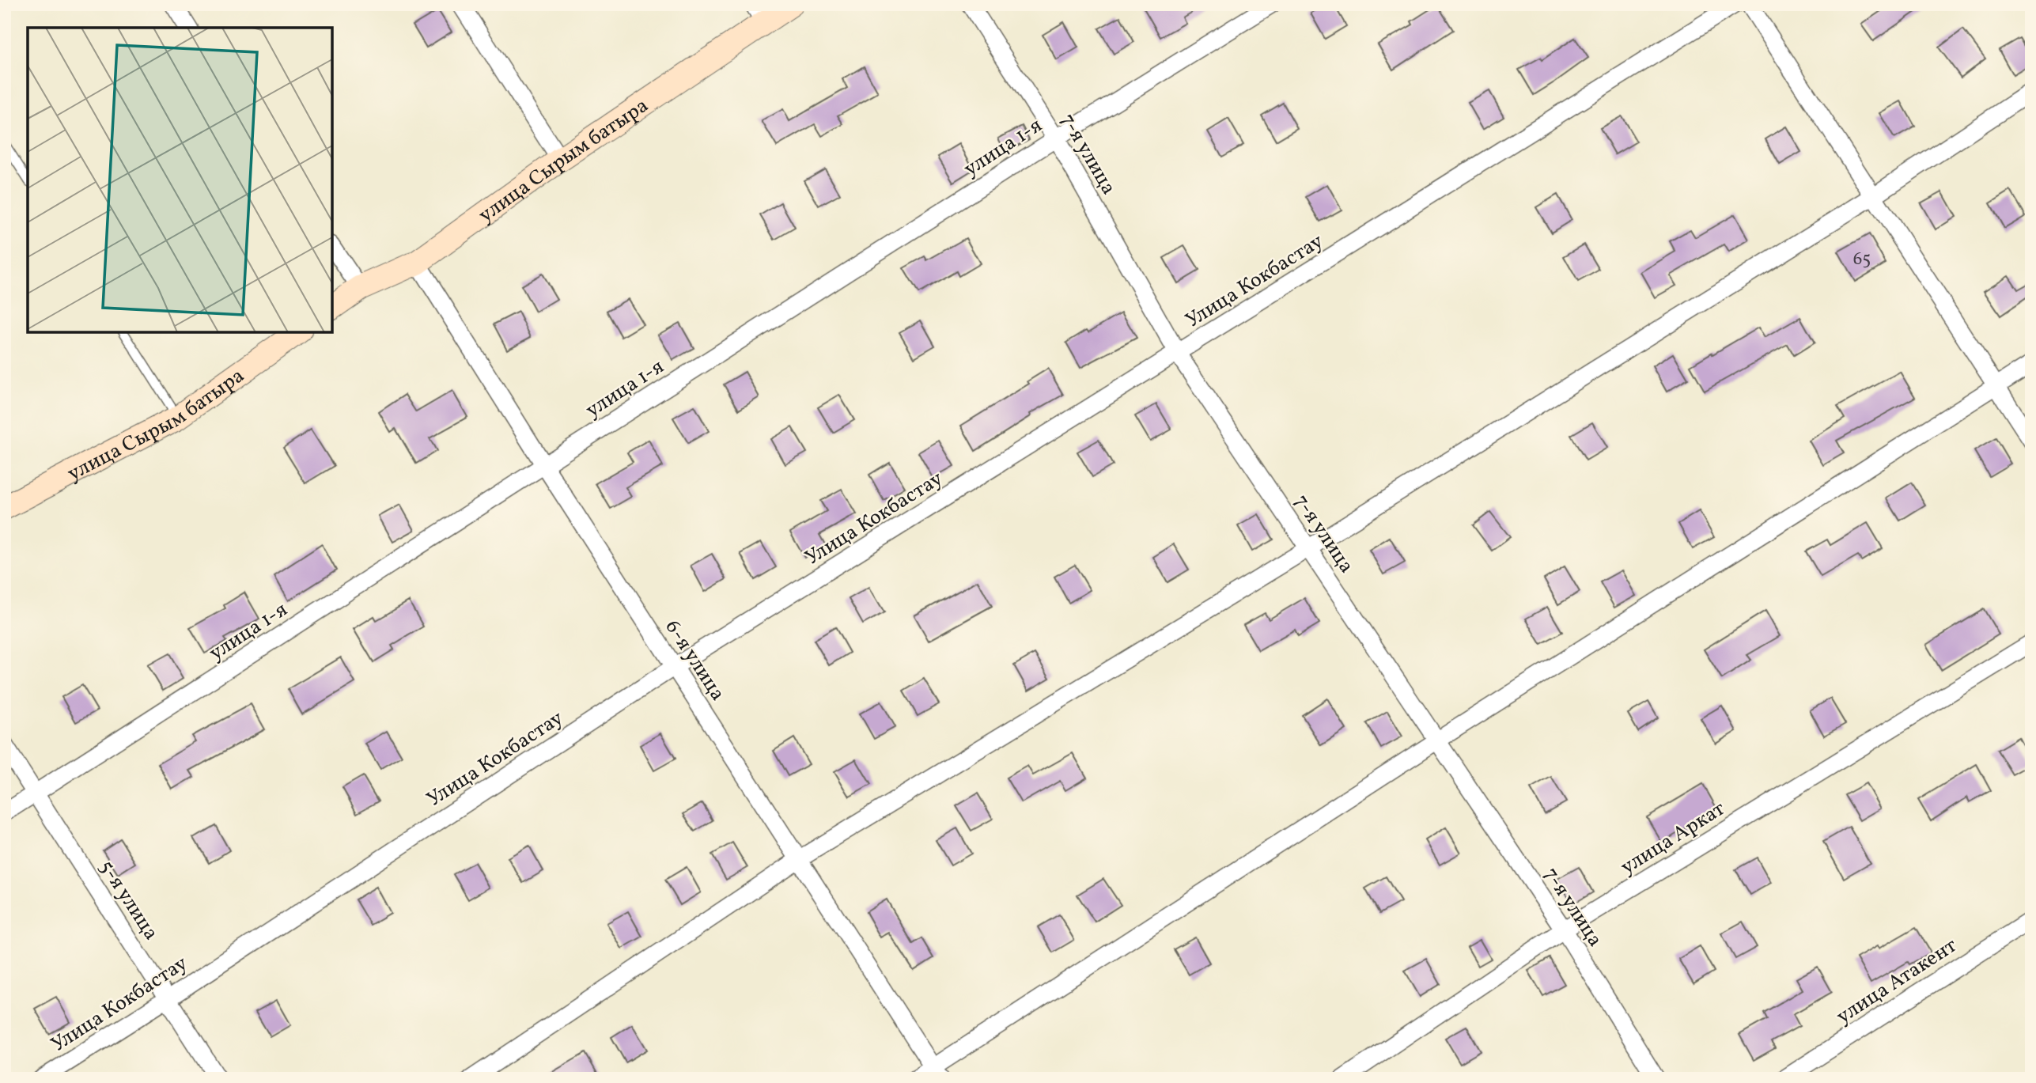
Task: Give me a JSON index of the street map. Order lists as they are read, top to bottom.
{
  "streets": {
    "street": [
      "улица 1-я",
      "7-я улица",
      "улица Сырым батыра",
      "Улица Кокбастау",
      "6-я улица",
      "улица Аркат",
      "5-я улица",
      "улица Атакент"
    ]
  },
  "crossings": [
    ["улица 1-я", "7-я улица"],
    ["улица 1-я", "6-я улица"],
    ["улица 1-я", "5-я улица"],
    ["7-я улица", "Улица Кокбастау"],
    ["7-я улица", "улица Аркат"],
    ["улица Сырым батыра", "6-я улица"],
    ["Улица Кокбастау", "6-я улица"],
    ["Улица Кокбастау", "5-я улица"]
  ],
  "house_numbers": ["65"]
}
